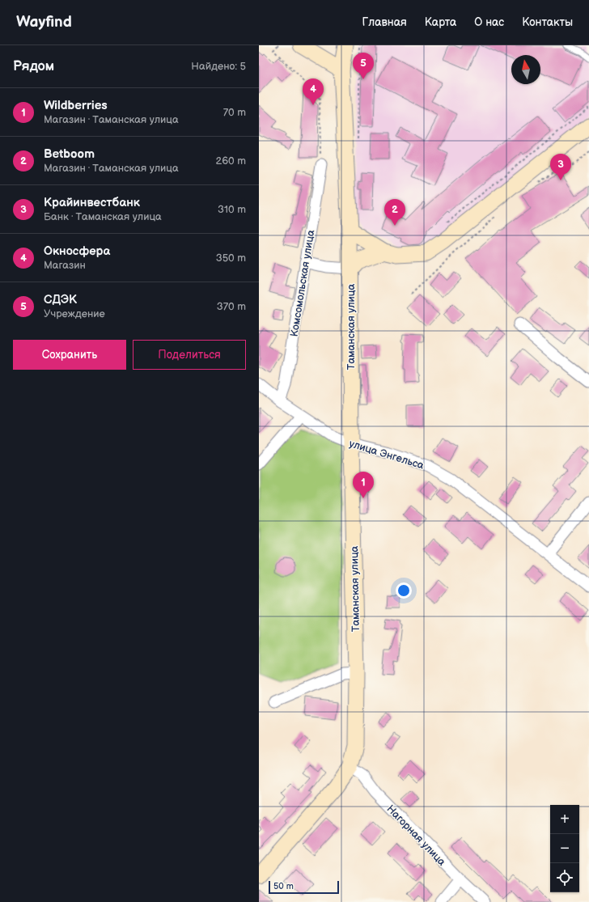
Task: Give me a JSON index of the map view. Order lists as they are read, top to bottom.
{
  "streets": {
    "street": [
      "Комсомольская улица",
      "Таманская улица",
      "улица Энгельса",
      "Нагорная улица"
    ]
  },
  "crossings": [
    ["Комсомольская улица", "улица Энгельса"],
    ["Таманская улица", "улица Энгельса"],
    ["Таманская улица", "Нагорная улица"]
  ],
  "scale_bar": "50 m",
  "north": "top",
  "page": {
    "header": "Wayfind",
    "nav": [
      "Главная",
      "Карта",
      "О нас",
      "Контакты"
    ],
    "heading": ["Рядом", "Найдено: 5"],
    "pins": [
      "5",
      "4",
      "3",
      "2",
      "1"
    ],
    "list": [
      {
        "mark": "1",
        "name": "Wildberries",
        "note": "Магазин · Таманская улица",
        "value": "70 m"
      },
      {
        "mark": "2",
        "name": "Betboom",
        "note": "Магазин · Таманская улица",
        "value": "260 m"
      },
      {
        "mark": "3",
        "name": "Крайинвестбанк",
        "note": "Банк · Таманская улица",
        "value": "310 m"
      },
      {
        "mark": "4",
        "name": "Окносфера",
        "note": "Магазин",
        "value": "350 m"
      },
      {
        "mark": "5",
        "name": "СДЭК",
        "note": "Учреждение",
        "value": "370 m"
      }
    ],
    "buttons": ["Сохранить", "Поделиться"],
    "map_buttons": ["+", "−"],
    "scale": "50 m"
  }
}
